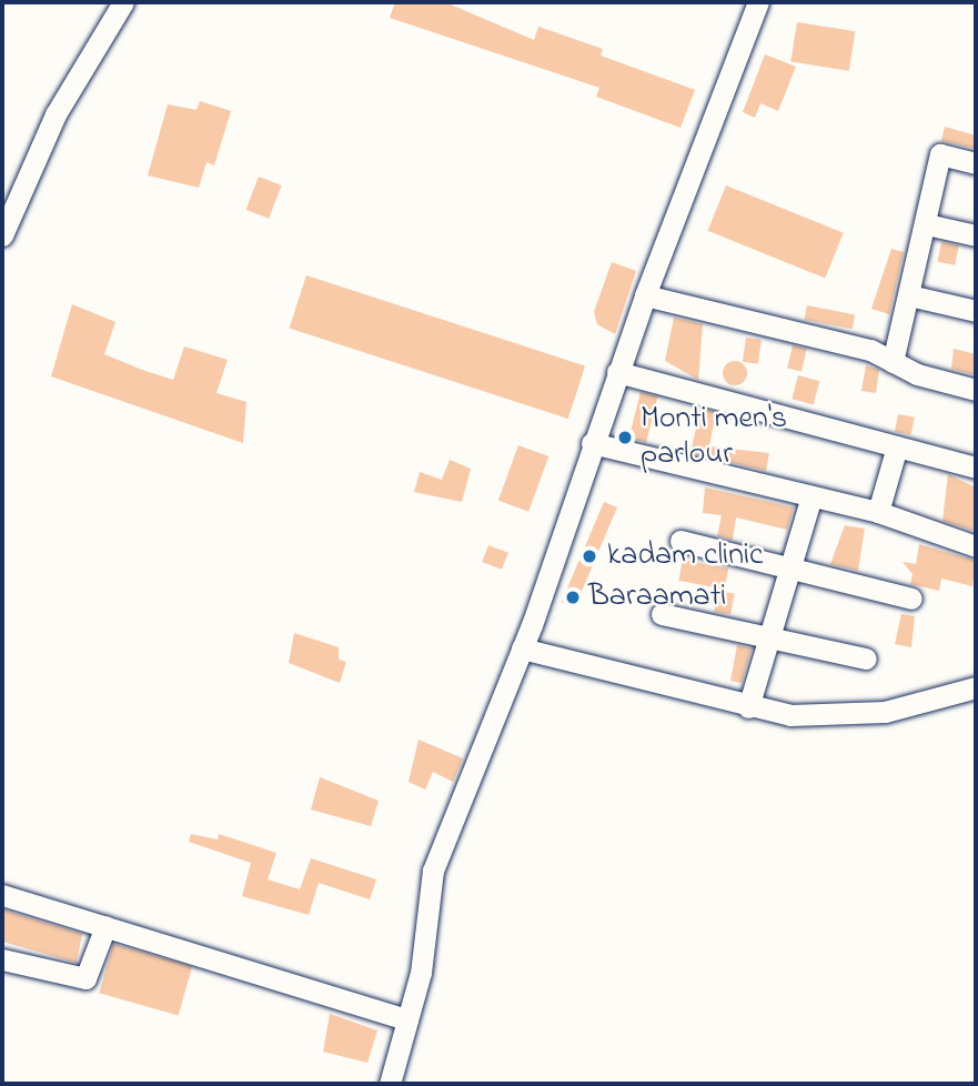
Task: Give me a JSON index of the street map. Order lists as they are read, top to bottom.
{
  "places": ["Monti men's parlour", "kadam clinic", "Baraamati"]
}
